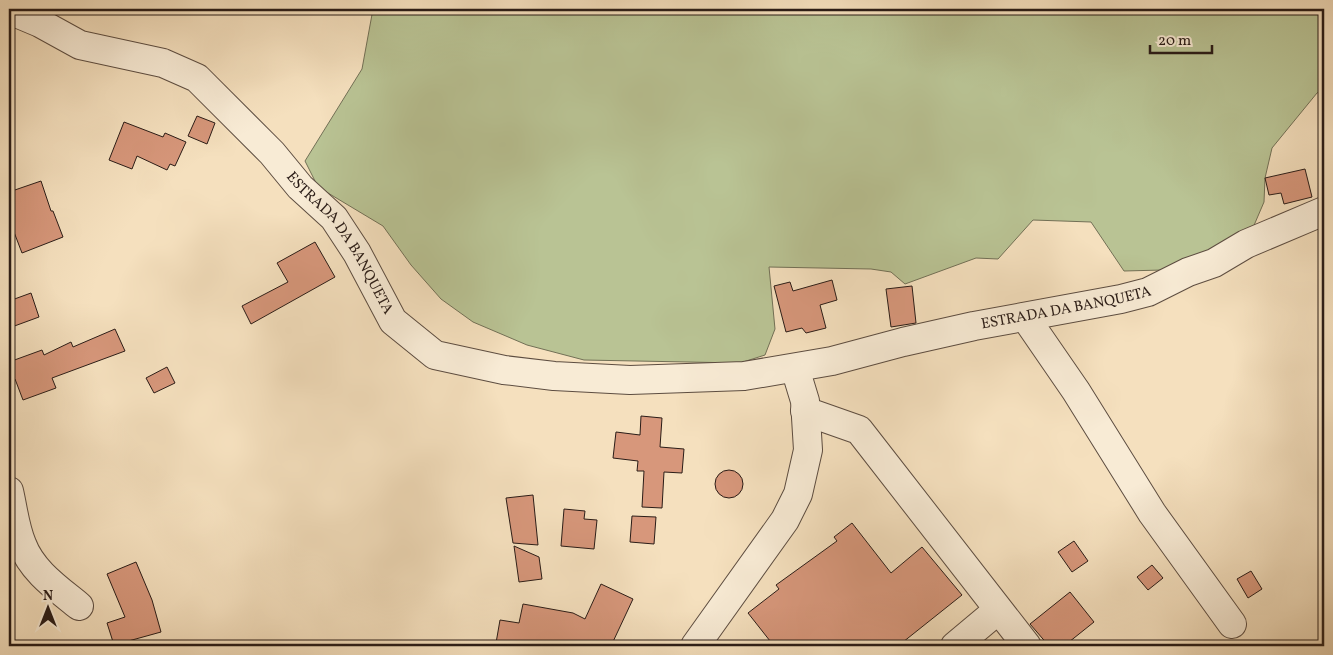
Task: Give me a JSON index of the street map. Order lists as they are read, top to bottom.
{
  "streets": {
    "street": ["ESTRADA DA BANQUETA"]
  },
  "scale_bar": "20 m",
  "north": "top"
}
